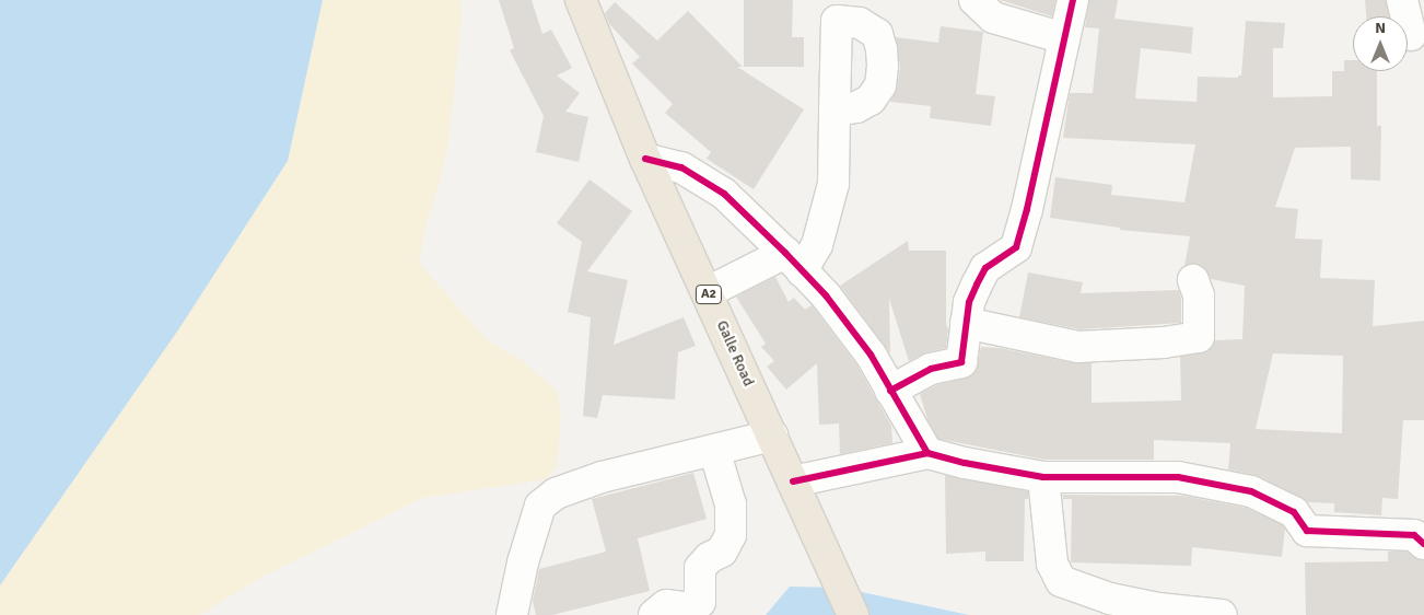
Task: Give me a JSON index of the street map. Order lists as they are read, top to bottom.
{
  "streets": {
    "highway": ["A2", "Galle Road"]
  },
  "north": "top"
}
